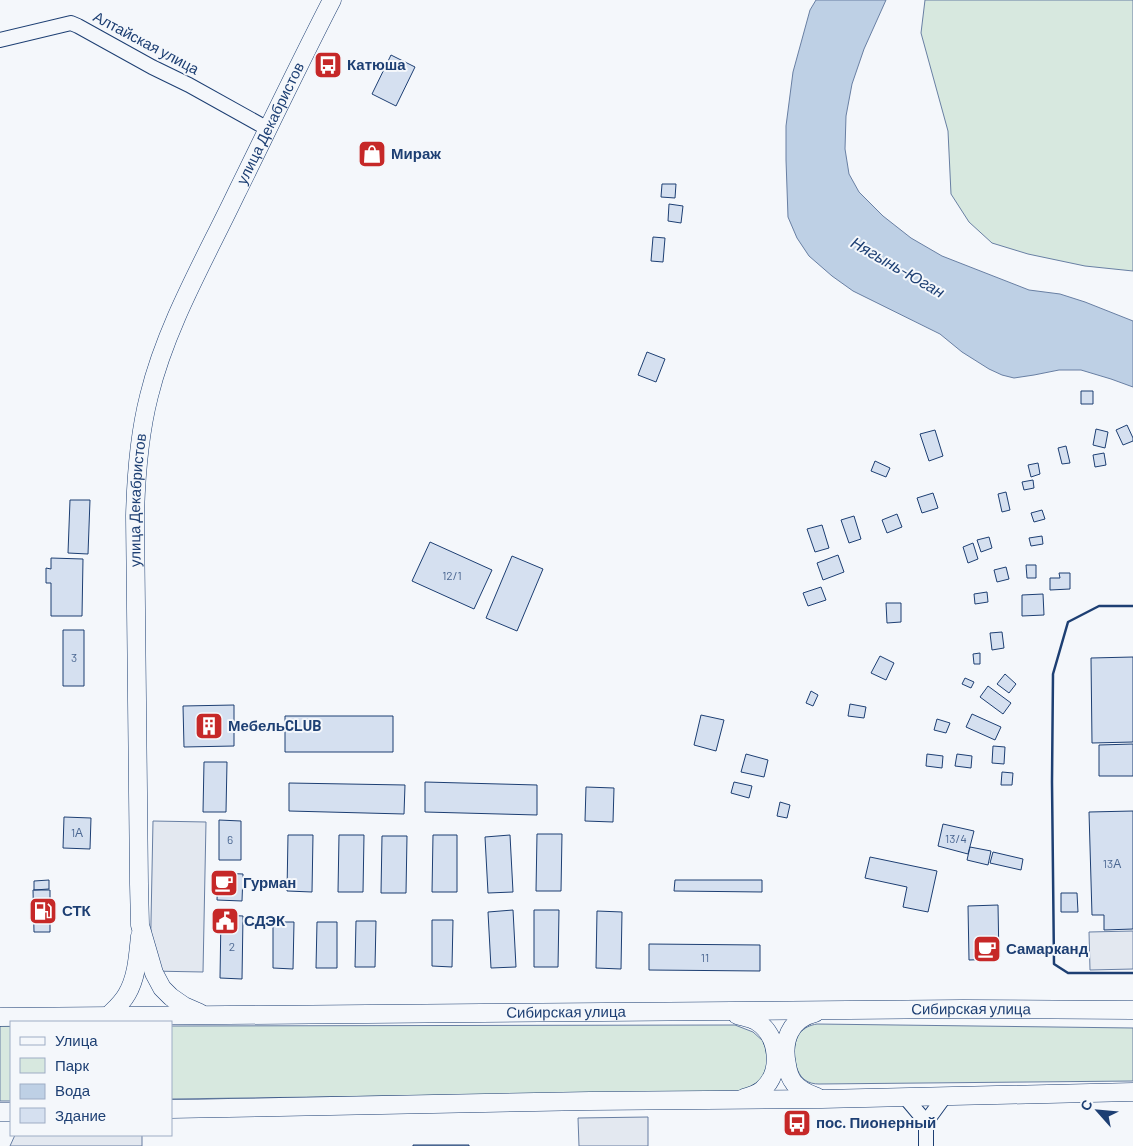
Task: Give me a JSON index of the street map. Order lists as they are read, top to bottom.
{
  "streets": {
    "main road": ["улица Декабристов", "Сибирская улица"],
    "street": ["Алтайская улица"]
  },
  "crossings": [
    ["Алтайская улица", "улица Декабристов"],
    ["улица Декабристов", "Сибирская улица"]
  ],
  "water": ["Нягынь-Юган"],
  "places": {
    "bus stop": ["Катюша", "пос. Пионерный"],
    "shop": ["Мираж"],
    "building": ["МебельCLUB"],
    "cafe": ["Гурман", "Самарканд"],
    "fuel station": ["СТК"],
    "public building": ["СДЭК"]
  },
  "house_numbers": [
    "12/1",
    "3",
    "1А",
    "13/4",
    "6",
    "13А",
    "2",
    "11"
  ],
  "legend": [
    "Улица",
    "Парк",
    "Вода",
    "Здание"
  ],
  "north": "top left"
}
